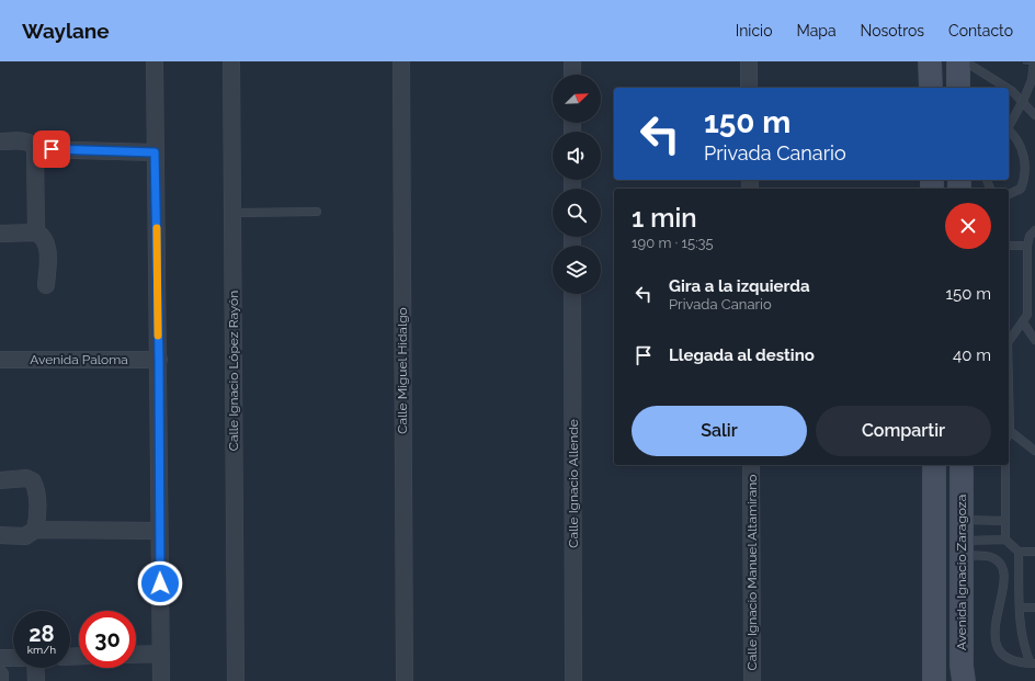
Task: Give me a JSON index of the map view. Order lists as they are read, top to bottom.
{
  "streets": {
    "street": [
      "Avenida Paloma",
      "Calle Ignacio López Rayón",
      "Calle Miguel Hidalgo",
      "Calle Ignacio Allende",
      "Calle Ignacio Manuel Altamirano",
      "Avenida Ignacio Zaragoza"
    ]
  },
  "north": "top right",
  "page": {
    "header": "Waylane",
    "nav": [
      "Inicio",
      "Mapa",
      "Nosotros",
      "Contacto"
    ],
    "turn": ["150 m", "Privada Canario"],
    "heading": ["1 min", "190 m · 15:35"],
    "list": [
      {
        "name": "Gira a la izquierda",
        "note": "Privada Canario",
        "value": "150 m"
      },
      {
        "name": "Llegada al destino",
        "value": "40 m"
      }
    ],
    "buttons": ["Salir", "Compartir"],
    "speed": "28 km/h",
    "limit": "30"
  }
}
